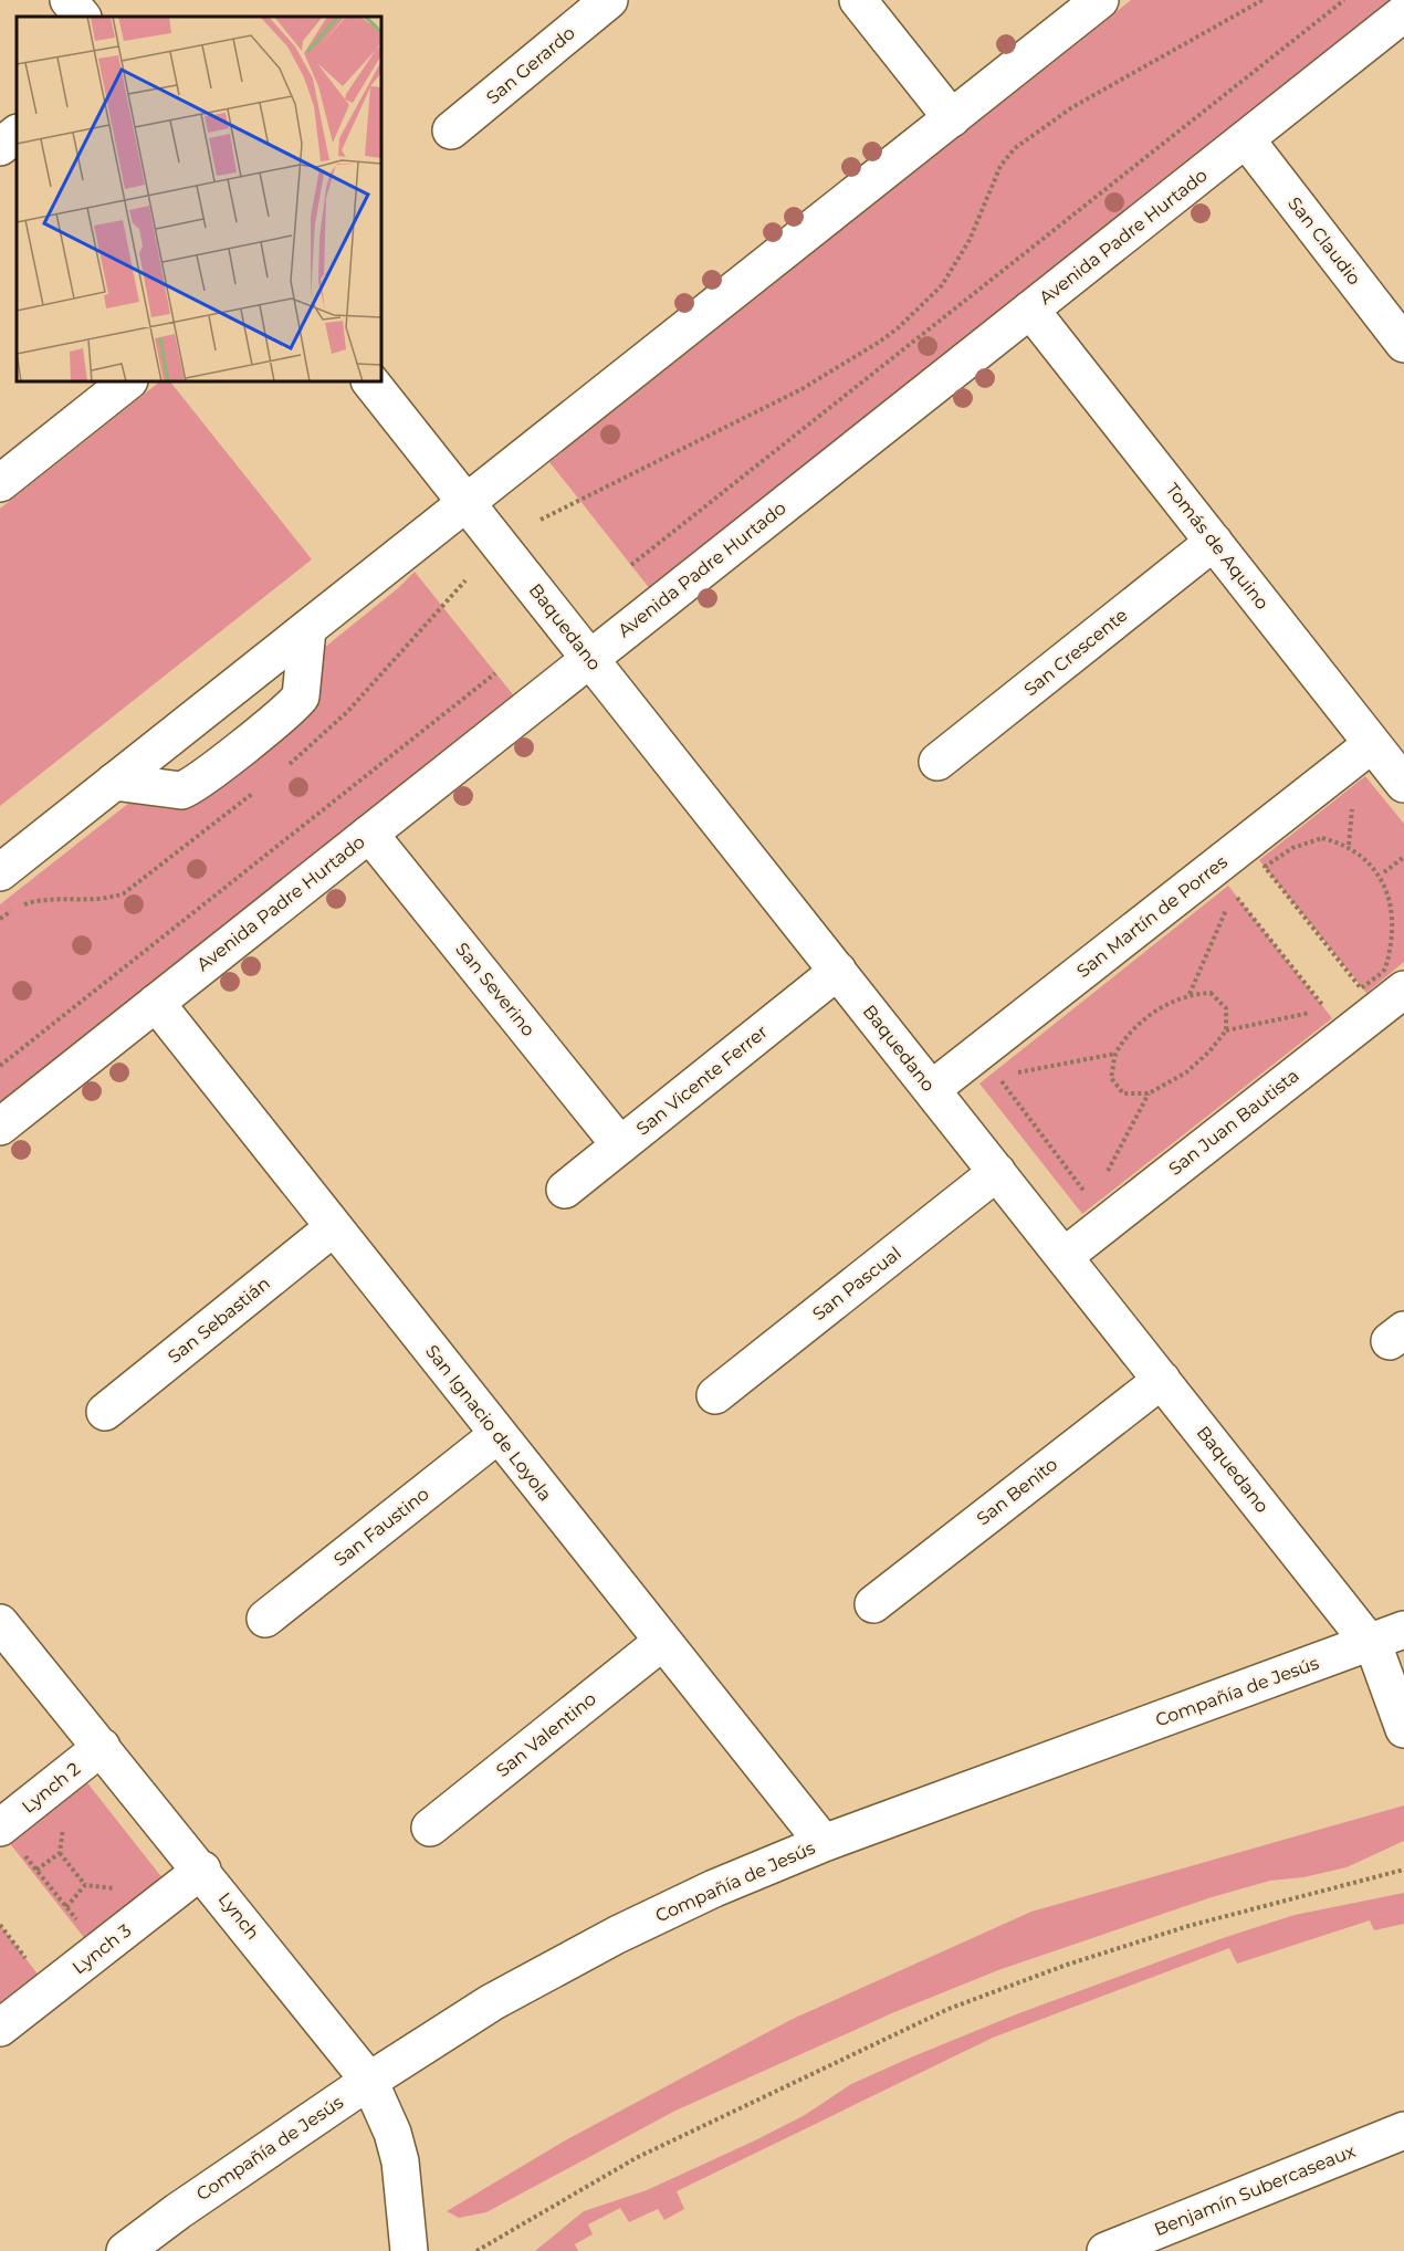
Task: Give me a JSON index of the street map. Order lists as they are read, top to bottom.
{
  "streets": {
    "street": [
      "San Gerardo",
      "Avenida Padre Hurtado",
      "San Claudio",
      "Tomás de Aquino",
      "Baquedano",
      "San Crescente",
      "San Martín de Porres",
      "San Severino",
      "San Vicente Ferrer",
      "San Juan Bautista",
      "San Pascual",
      "San Sebastián",
      "San Ignacio de Loyola",
      "San Benito",
      "San Faustino",
      "Compañía de Jesús",
      "San Valentino",
      "Lynch 2",
      "Lynch",
      "Lynch 3",
      "Benjamín Subercaseaux"
    ]
  },
  "crossings": [
    ["Avenida Padre Hurtado", "San Claudio"],
    ["Avenida Padre Hurtado", "Tomás de Aquino"],
    ["Avenida Padre Hurtado", "Baquedano"],
    ["Avenida Padre Hurtado", "San Severino"],
    ["Avenida Padre Hurtado", "San Ignacio de Loyola"],
    ["Tomás de Aquino", "San Crescente"],
    ["Tomás de Aquino", "San Martín de Porres"],
    ["Baquedano", "San Martín de Porres"],
    ["Baquedano", "San Vicente Ferrer"],
    ["Baquedano", "San Juan Bautista"],
    ["Baquedano", "San Pascual"],
    ["Baquedano", "San Benito"],
    ["Baquedano", "Compañía de Jesús"],
    ["San Severino", "San Vicente Ferrer"],
    ["San Sebastián", "San Ignacio de Loyola"],
    ["San Ignacio de Loyola", "San Faustino"],
    ["San Ignacio de Loyola", "Compañía de Jesús"],
    ["San Ignacio de Loyola", "San Valentino"],
    ["Compañía de Jesús", "Lynch"],
    ["Lynch 2", "Lynch"],
    ["Lynch", "Lynch 3"]
  ]
}
